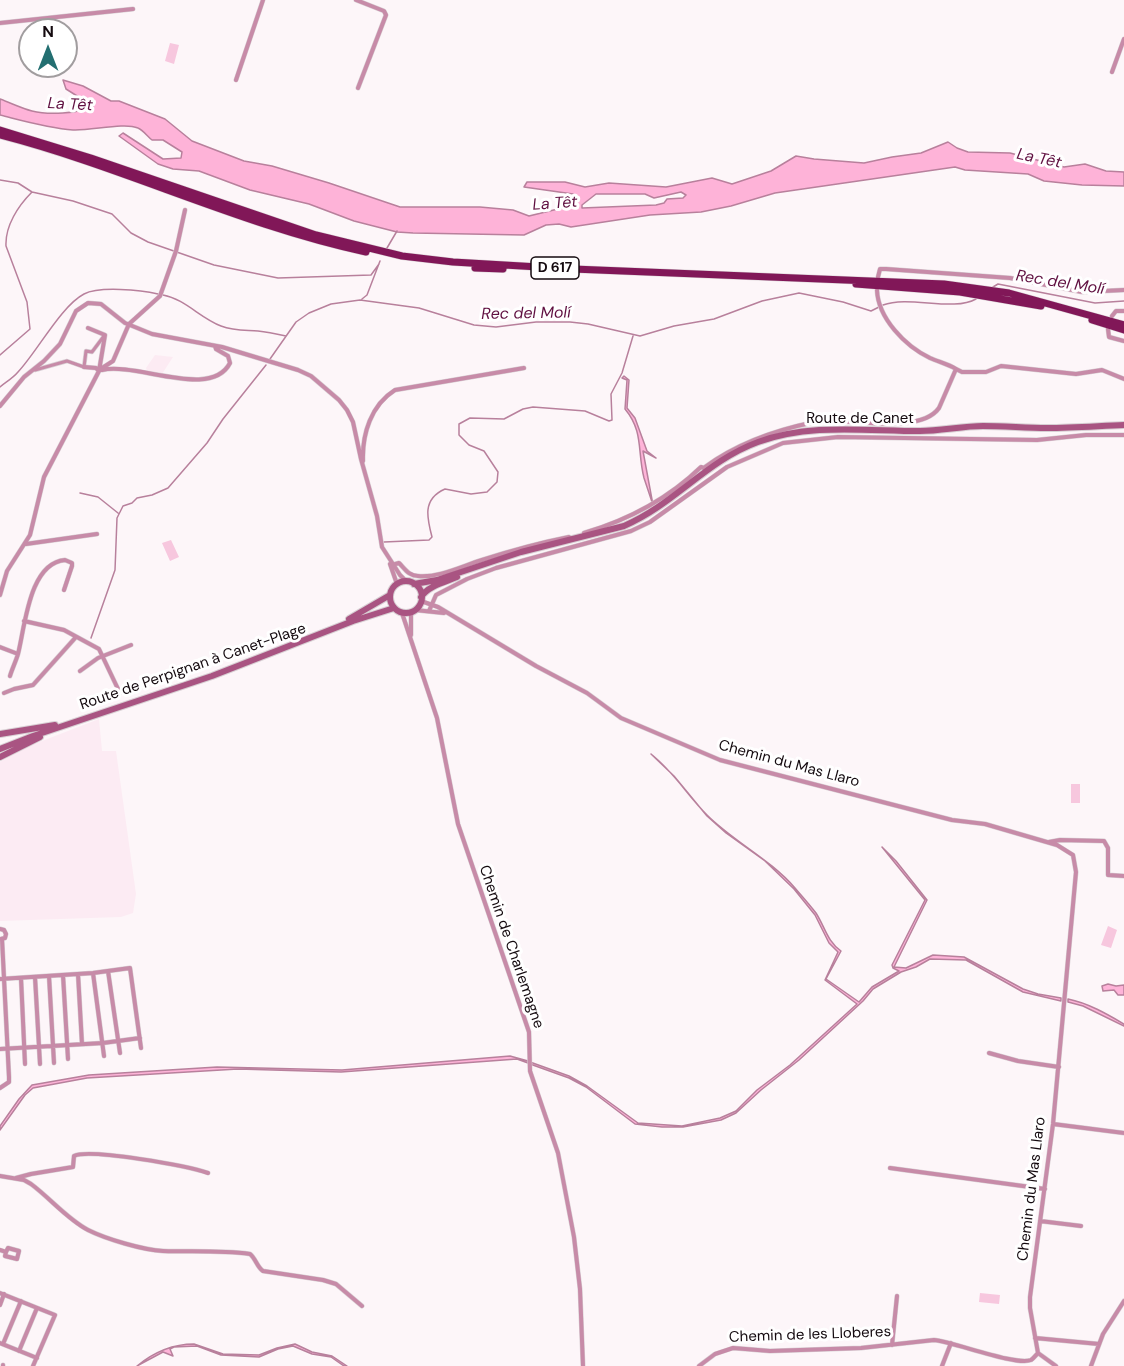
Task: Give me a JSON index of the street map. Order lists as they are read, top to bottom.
{
  "streets": {
    "highway": ["D 617"],
    "main road": ["Route de Canet", "Route de Perpignan à Canet-Plage"],
    "street": ["Chemin du Mas Llaro", "Chemin de Charlemagne", "Chemin de les Lloberes"]
  },
  "crossings": [
    ["Route de Canet", "Route de Perpignan à Canet-Plage"],
    ["Route de Canet", "Chemin de Charlemagne"],
    ["Route de Perpignan à Canet-Plage", "Chemin de Charlemagne"],
    ["Chemin du Mas Llaro", "Chemin de les Lloberes"]
  ],
  "water": ["La Têt", "Rec del Molí"],
  "north": "top"
}
